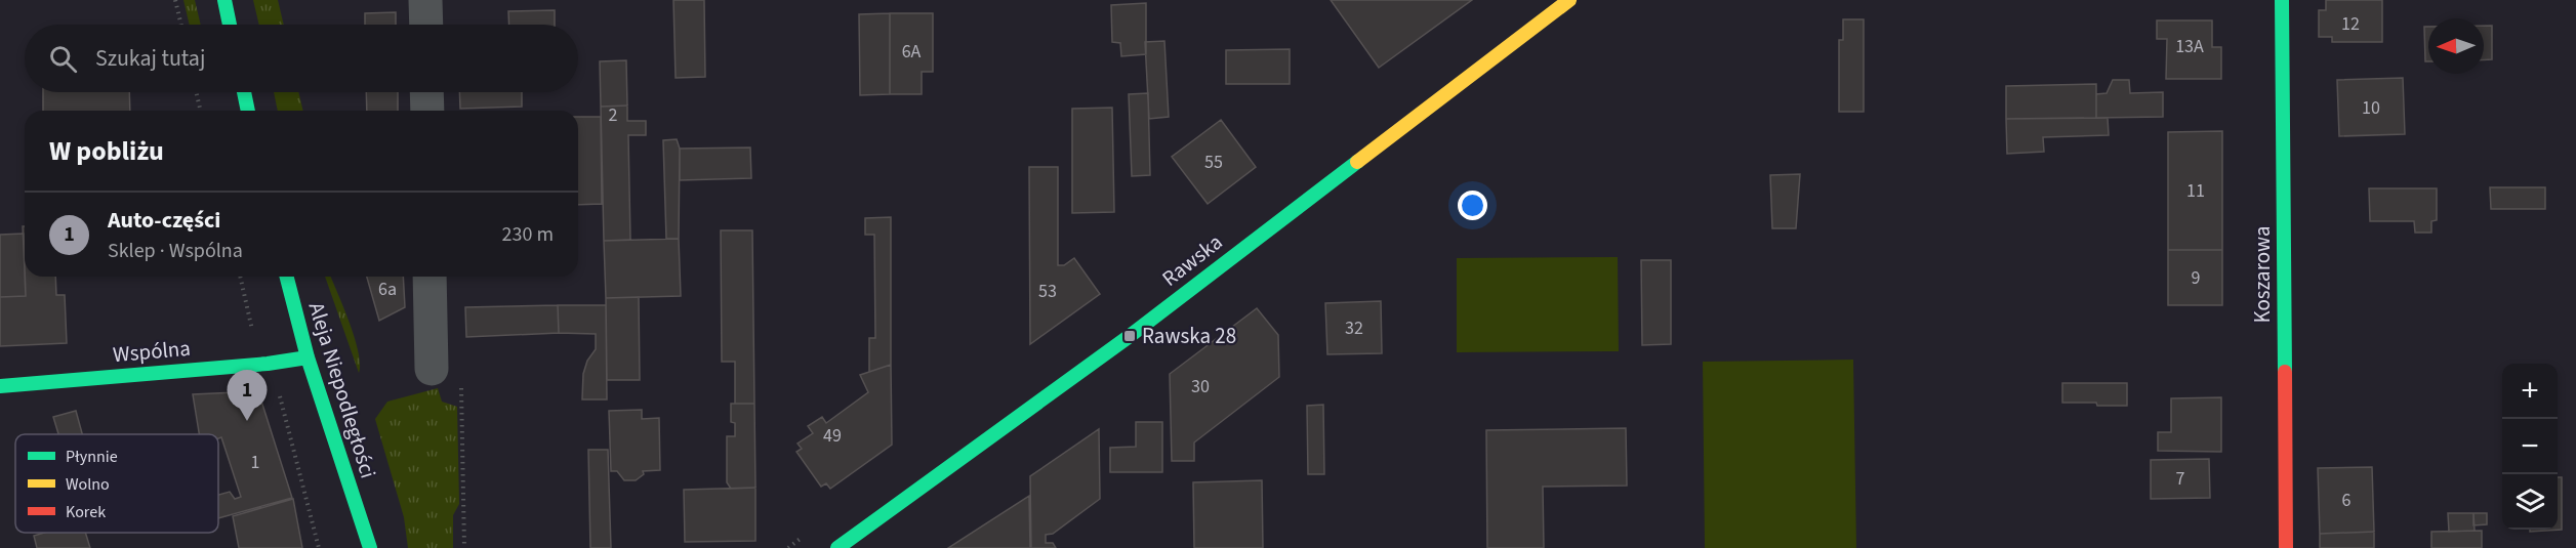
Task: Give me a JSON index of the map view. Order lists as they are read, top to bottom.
{
  "streets": {
    "street": [
      "Rawska",
      "Koszarowa",
      "Wspólna",
      "Aleja Niepodległości"
    ]
  },
  "crossings": [
    ["Wspólna", "Aleja Niepodległości"]
  ],
  "places": {
    "transit": ["Rawska 28"]
  },
  "house_numbers": [
    "12",
    "13A",
    "6A",
    "10",
    "2",
    "55",
    "11",
    "9",
    "6a",
    "53",
    "32",
    "30",
    "49",
    "1",
    "7",
    "6"
  ],
  "legend": ["Płynnie", "Wolno", "Korek"],
  "north": "left",
  "page": {
    "search": "Szukaj tutaj",
    "heading": "W pobliżu",
    "list": [
      {
        "mark": "1",
        "name": "Auto-części",
        "note": "Sklep · Wspólna",
        "value": "230 m"
      }
    ],
    "map_buttons": ["+", "−"],
    "pins": "1"
  }
}
